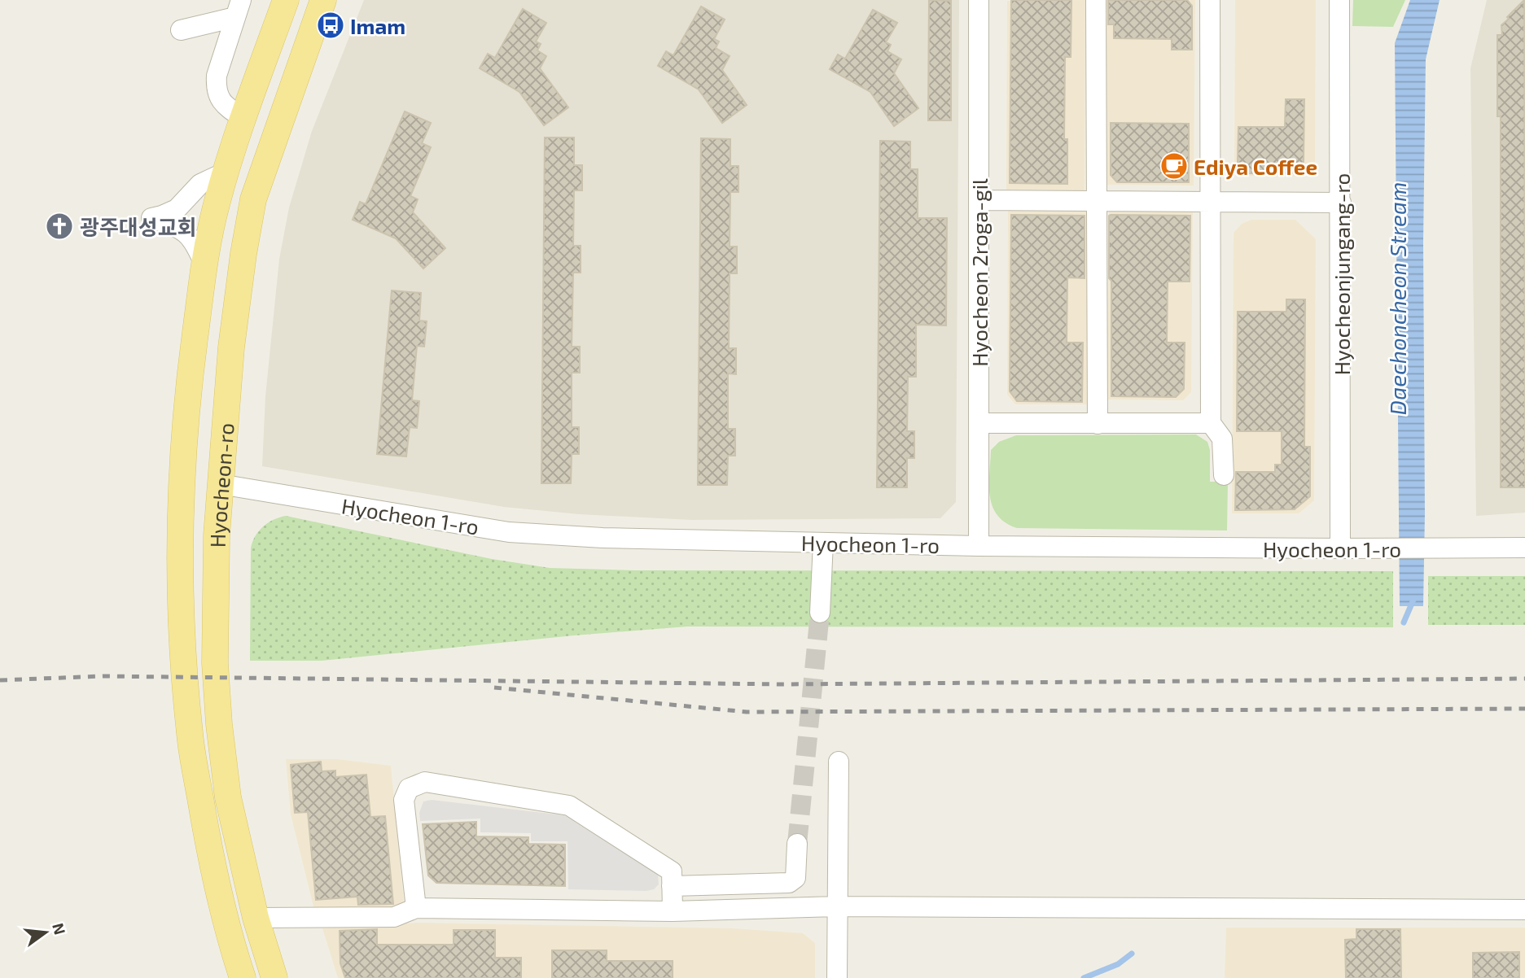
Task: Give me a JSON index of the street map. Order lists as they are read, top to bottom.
{
  "streets": {
    "main road": ["Hyocheon-ro"],
    "street": ["Hyocheon 2roga-gil", "Hyocheonjungang-ro", "Hyocheon 1-ro"]
  },
  "crossings": [
    ["Hyocheon 2roga-gil", "Hyocheon 1-ro"],
    ["Hyocheonjungang-ro", "Hyocheon 1-ro"],
    ["Hyocheon-ro", "Hyocheon 1-ro"]
  ],
  "water": ["Daechoncheon Stream"],
  "places": {
    "bus stop": ["Imam"],
    "cafe": ["Ediya Coffee"],
    "church": ["광주대성교회"]
  },
  "north": "right"
}
